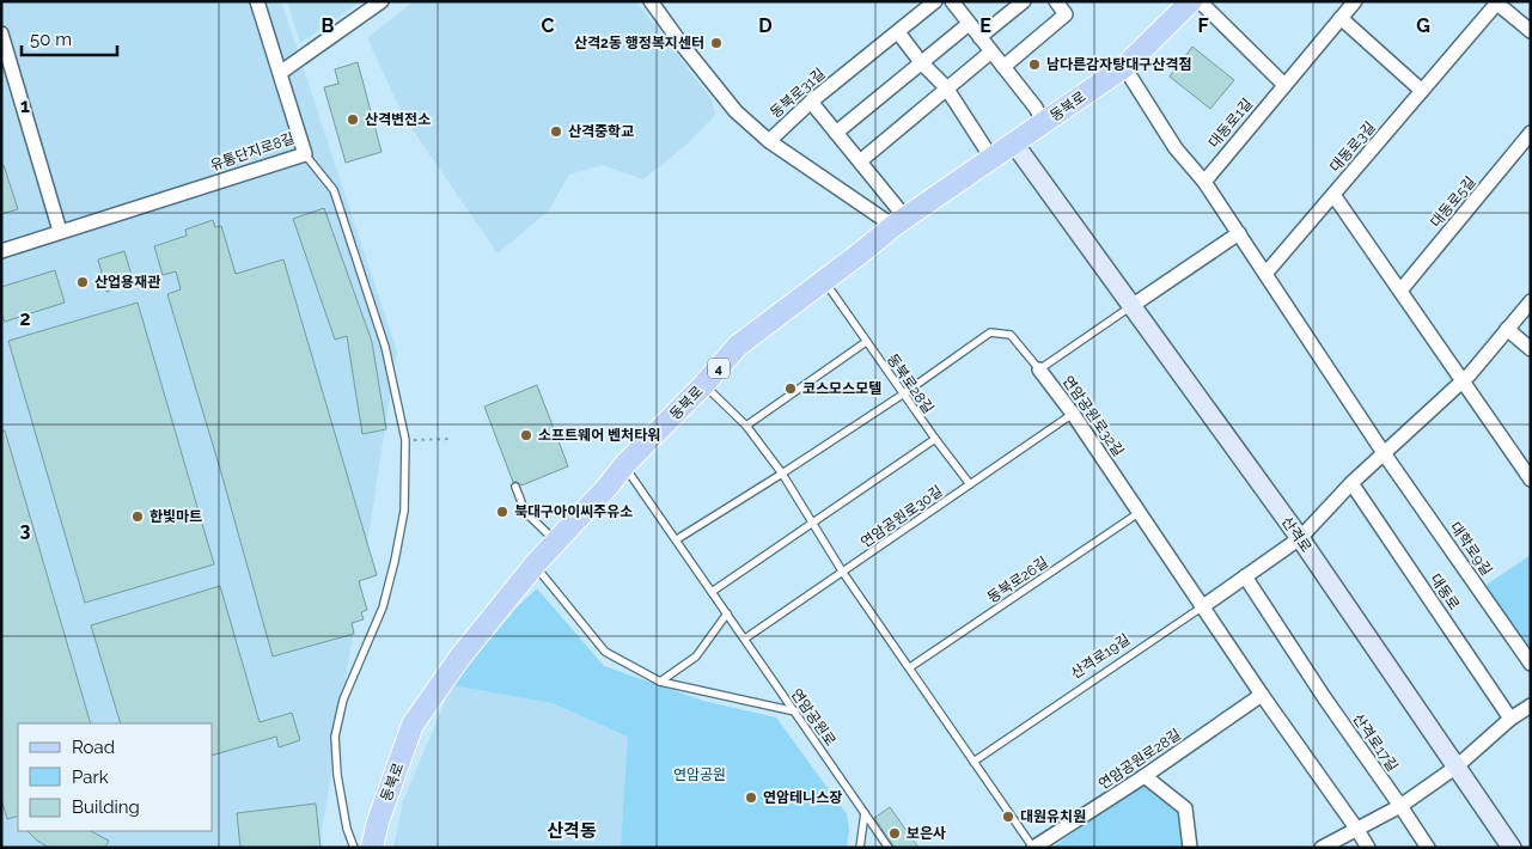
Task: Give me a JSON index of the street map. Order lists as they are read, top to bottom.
{
  "streets": {
    "main road": ["동북로", "4"],
    "street": [
      "동북로31길",
      "대동로1길",
      "대동로3길",
      "유통단지로8길",
      "대동로5길",
      "연암공원로32길",
      "산격로",
      "대학로9길",
      "대동로",
      "산격로19길",
      "산격로17길",
      "연암공원로28길"
    ],
    "lane": [
      "동북로28길",
      "연암공원로30길",
      "동북로26길",
      "연암공원로"
    ]
  },
  "crossings": [
    ["동북로", "동북로28길"],
    ["동북로", "산격로"],
    ["동북로", "연암공원로"],
    ["대동로3길", "대동로5길"],
    ["동북로28길", "연암공원로32길"],
    ["동북로28길", "연암공원로30길"],
    ["연암공원로32길", "연암공원로30길"],
    ["연암공원로32길", "동북로26길"],
    ["연암공원로32길", "산격로19길"],
    ["연암공원로32길", "연암공원로"],
    ["연암공원로32길", "연암공원로28길"],
    ["연암공원로30길", "연암공원로"],
    ["산격로", "산격로19길"],
    ["산격로19길", "산격로17길"]
  ],
  "districts": ["산격동"],
  "parks": ["연암공원"],
  "places": [
    "산격2동 행정복지센터",
    "남다른감자탕대구산격점",
    "산격변전소",
    "산격중학교",
    "산업용재관",
    "코스모스모텔",
    "소프트웨어 벤처타워",
    "북대구아이씨주유소",
    "한빛마트",
    "연암테니스장",
    "대원유치원",
    "보은사"
  ],
  "legend": ["Road", "Park", "Building"],
  "scale_bar": "50 m",
  "grid": {
    "columns": [
      "B",
      "C",
      "D",
      "E",
      "F",
      "G"
    ],
    "rows": ["1", "2", "3"]
  }
}
